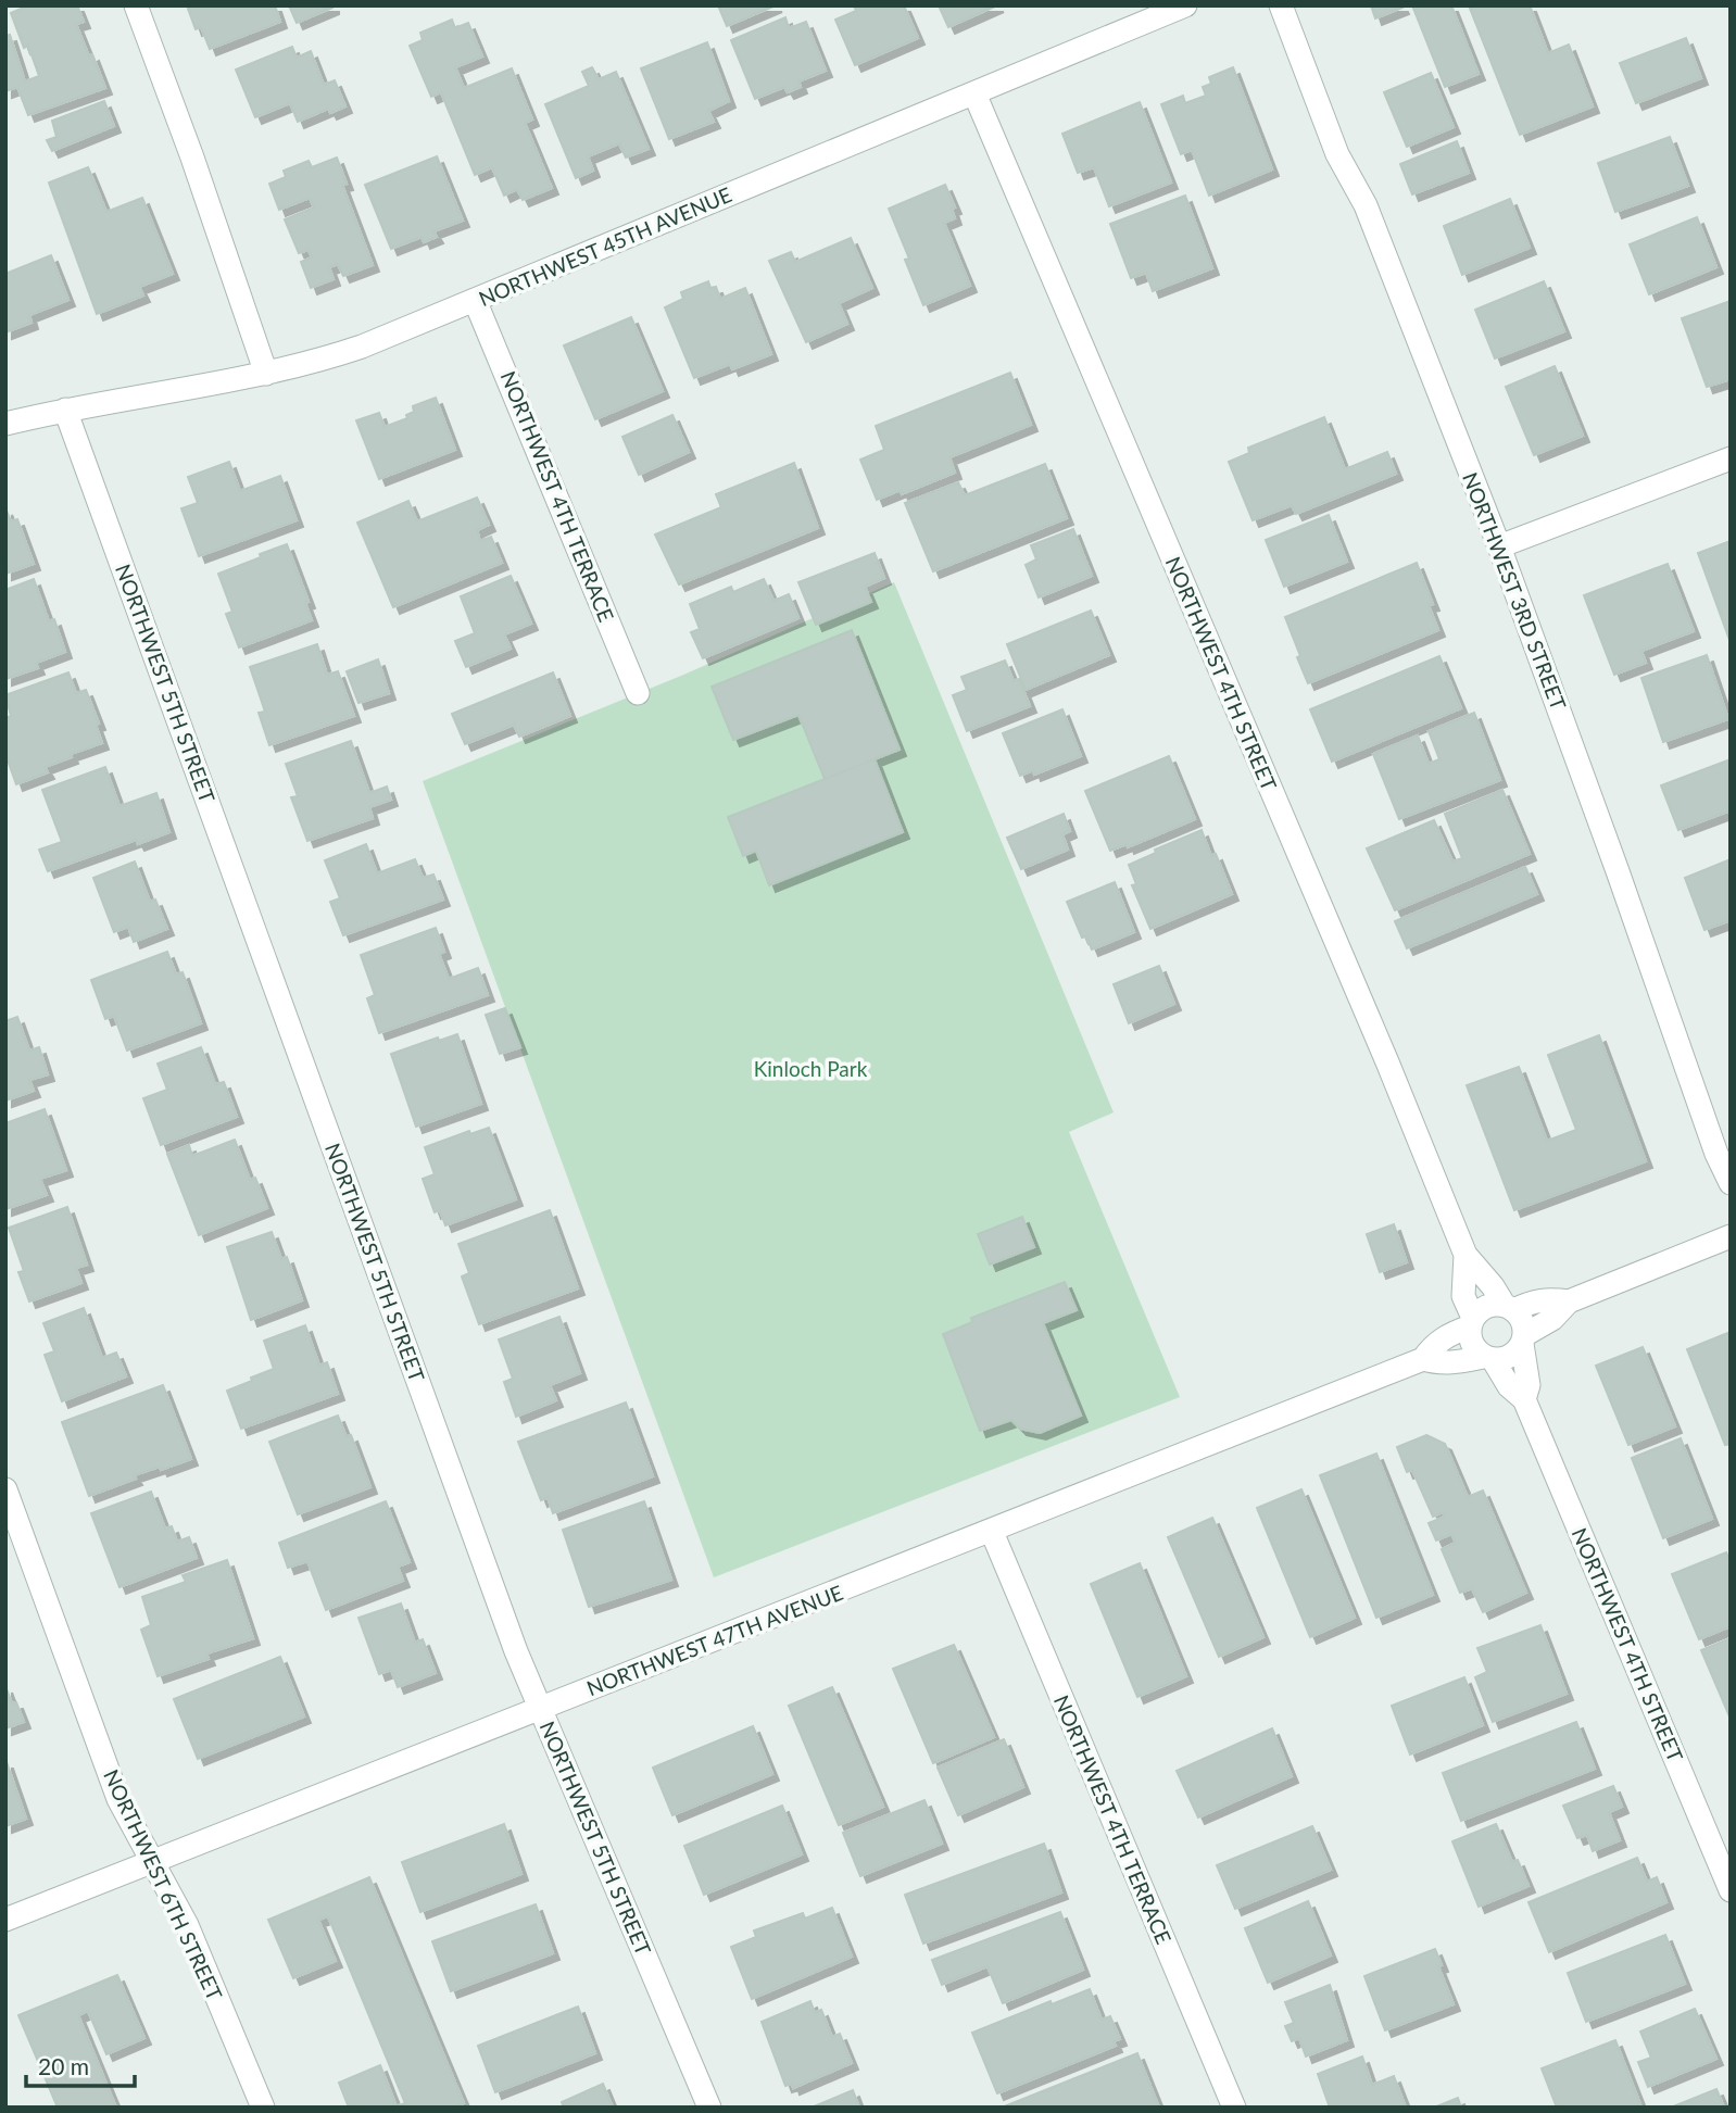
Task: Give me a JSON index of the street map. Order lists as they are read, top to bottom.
{
  "streets": {
    "street": [
      "NORTHWEST 45TH AVENUE",
      "NORTHWEST 4TH TERRACE",
      "NORTHWEST 3RD STREET",
      "NORTHWEST 4TH STREET",
      "NORTHWEST 5TH STREET",
      "NORTHWEST 47TH AVENUE",
      "NORTHWEST 6TH STREET"
    ]
  },
  "crossings": [
    ["NORTHWEST 45TH AVENUE", "NORTHWEST 4TH TERRACE"],
    ["NORTHWEST 45TH AVENUE", "NORTHWEST 4TH STREET"],
    ["NORTHWEST 45TH AVENUE", "NORTHWEST 5TH STREET"],
    ["NORTHWEST 4TH TERRACE", "NORTHWEST 47TH AVENUE"],
    ["NORTHWEST 4TH STREET", "NORTHWEST 47TH AVENUE"],
    ["NORTHWEST 5TH STREET", "NORTHWEST 47TH AVENUE"],
    ["NORTHWEST 47TH AVENUE", "NORTHWEST 6TH STREET"]
  ],
  "parks": ["Kinloch Park"],
  "scale_bar": "20 m"
}
